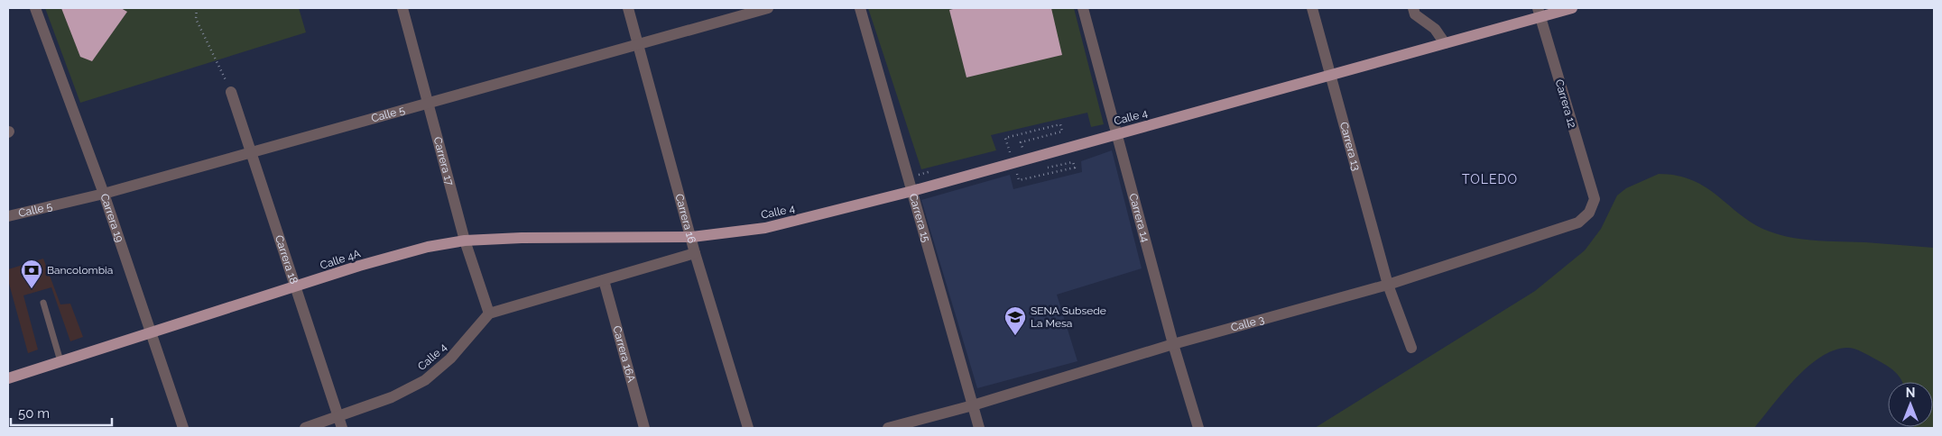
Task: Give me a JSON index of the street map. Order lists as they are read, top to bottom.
{
  "streets": {
    "main road": ["Calle 4", "Calle 4A"],
    "street": [
      "Carrera 12",
      "Calle 5",
      "Carrera 13",
      "Carrera 17",
      "Carrera 19",
      "Carrera 16",
      "Carrera 15",
      "Carrera 14",
      "Carrera 18",
      "Calle 3",
      "Carrera 16A"
    ]
  },
  "crossings": [
    ["Carrera 12", "Calle 4"],
    ["Carrera 12", "Calle 3"],
    ["Calle 5", "Carrera 17"],
    ["Calle 5", "Carrera 19"],
    ["Calle 5", "Carrera 16"],
    ["Calle 5", "Carrera 18"],
    ["Calle 4", "Carrera 13"],
    ["Calle 4", "Carrera 17"],
    ["Calle 4", "Carrera 16"],
    ["Calle 4", "Carrera 15"],
    ["Calle 4", "Carrera 14"],
    ["Calle 4", "Calle 4A"],
    ["Calle 4", "Carrera 18"],
    ["Carrera 13", "Calle 3"],
    ["Carrera 17", "Calle 4A"],
    ["Carrera 19", "Calle 4A"],
    ["Carrera 16", "Calle 4A"],
    ["Carrera 15", "Calle 3"],
    ["Carrera 14", "Calle 3"],
    ["Calle 4A", "Carrera 18"]
  ],
  "districts": ["TOLEDO"],
  "places": {
    "bank": ["Bancolombia"],
    "school or university": ["SENA Subsede La Mesa"]
  },
  "scale_bar": "50 m",
  "north": "top"
}
